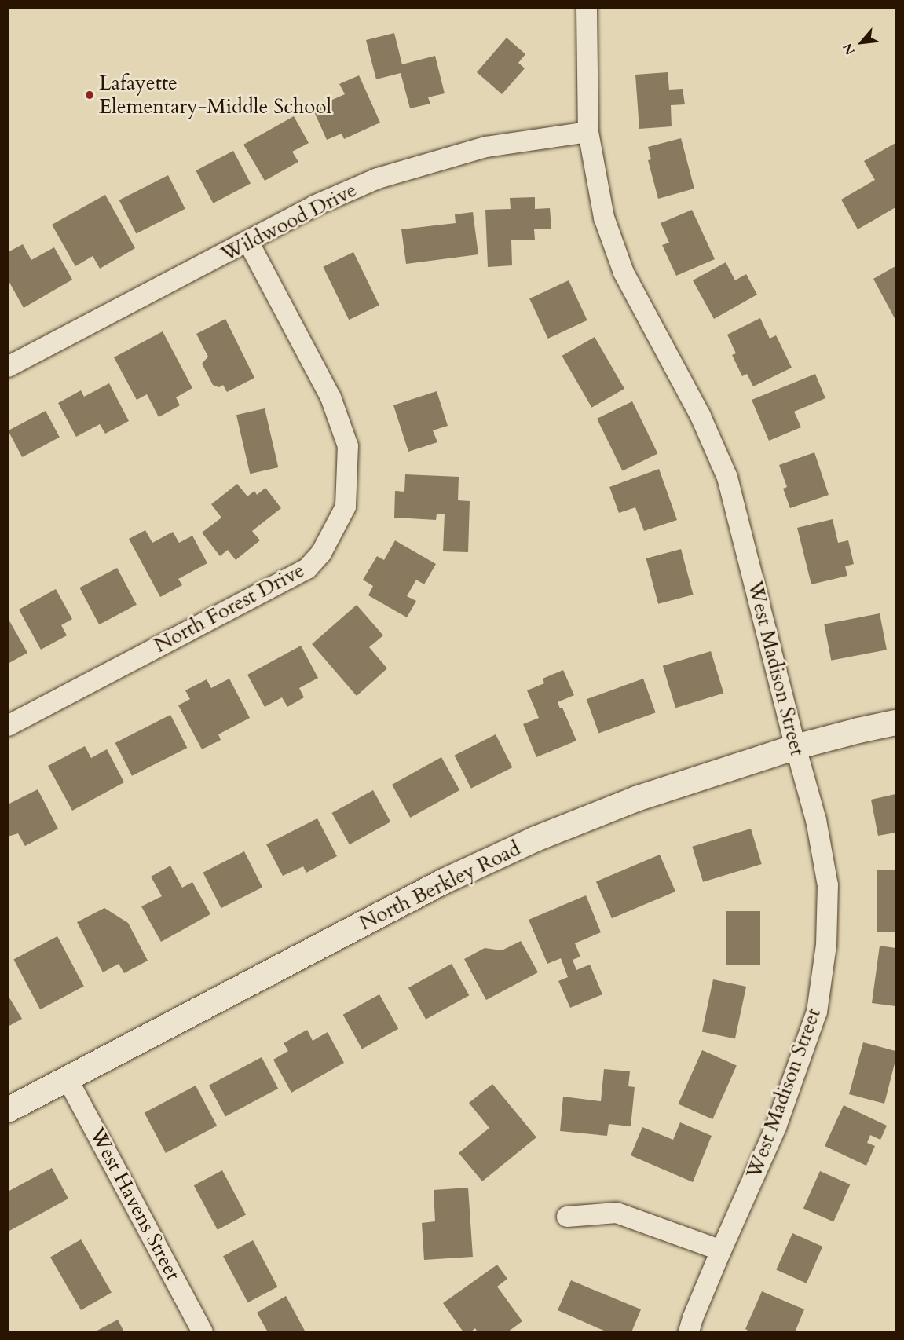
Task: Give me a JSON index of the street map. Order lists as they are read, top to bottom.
{
  "streets": {
    "street": [
      "Wildwood Drive",
      "North Forest Drive",
      "West Madison Street",
      "North Berkley Road",
      "West Havens Street"
    ]
  },
  "crossings": [
    ["Wildwood Drive", "North Forest Drive"],
    ["Wildwood Drive", "West Madison Street"],
    ["West Madison Street", "North Berkley Road"],
    ["North Berkley Road", "West Havens Street"]
  ],
  "places": ["Lafayette Elementary-Middle School"],
  "north": "bottom left"
}
